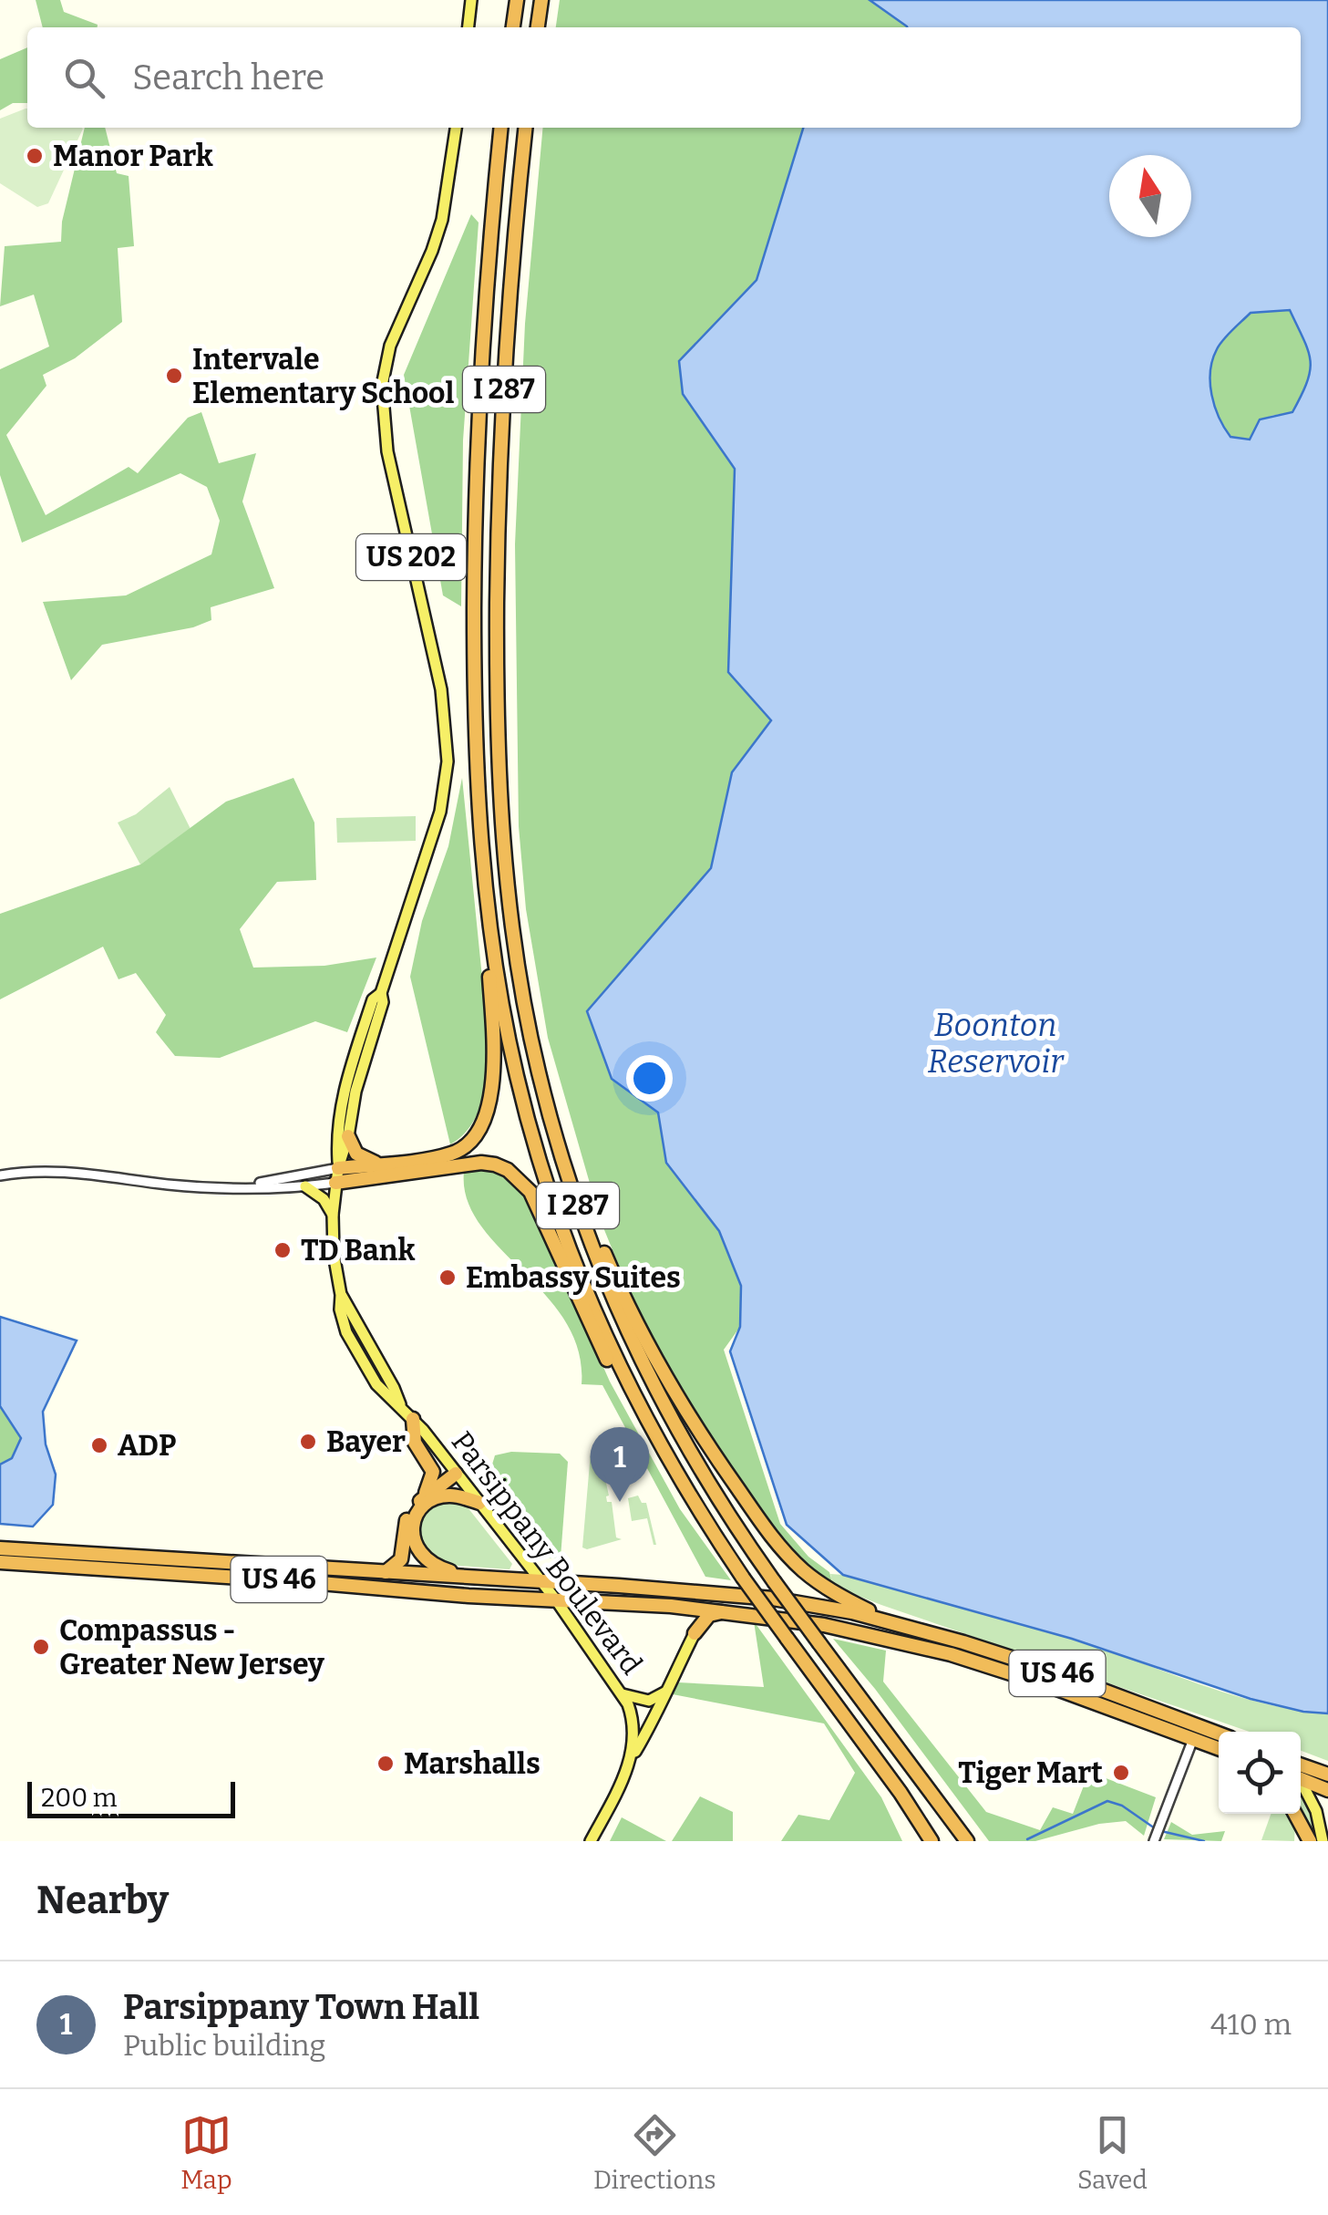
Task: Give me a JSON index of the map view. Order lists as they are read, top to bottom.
{
  "streets": {
    "highway": ["I 287", "US 46"],
    "main road": ["US 202", "Parsippany Boulevard"]
  },
  "crossings": [
    ["Parsippany Boulevard", "US 46"]
  ],
  "water": ["Boonton Reservoir"],
  "places": [
    "Manor Park",
    "Intervale Elementary School",
    "TD Bank",
    "Embassy Suites",
    "Bayer",
    "ADP",
    "Compassus - Greater New Jersey",
    "Marshalls",
    "Tiger Mart"
  ],
  "scale_bar": "200 m",
  "north": "top",
  "page": {
    "search": "Search here",
    "pins": "1",
    "scale": "200 m",
    "heading": "Nearby",
    "list": [
      {
        "mark": "1",
        "name": "Parsippany Town Hall",
        "note": "Public building",
        "value": "410 m"
      }
    ],
    "nav": ["Map", "Directions", "Saved"]
  }
}
